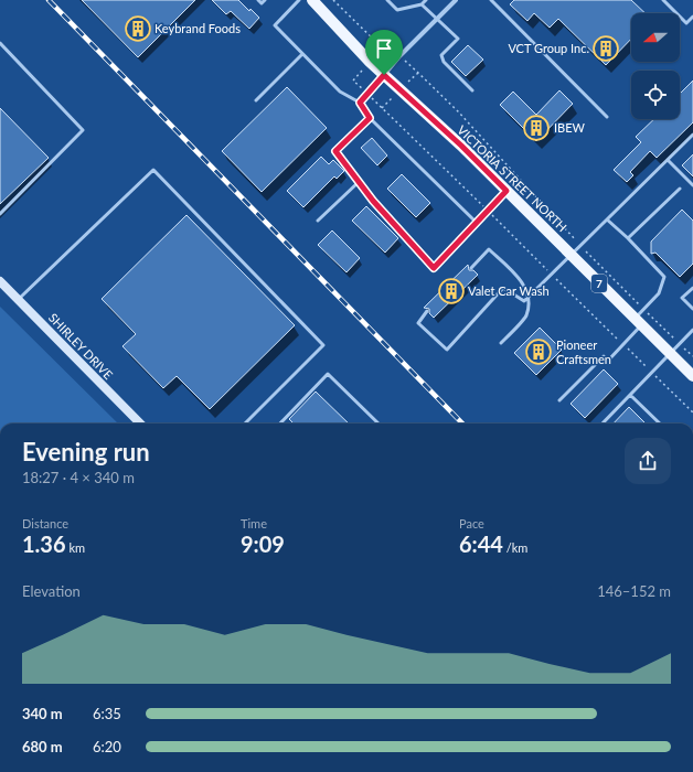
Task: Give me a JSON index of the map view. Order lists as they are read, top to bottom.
{
  "streets": {
    "main road": ["VICTORIA STREET NORTH", "7"],
    "street": ["SHIRLEY DRIVE"]
  },
  "places": {
    "building": [
      "Keybrand Foods",
      "VCT Group Inc.",
      "IBEW",
      "Valet Car Wash",
      "Pioneer Craftsmen"
    ]
  },
  "north": "left",
  "page": {
    "heading": ["Evening run", "18:27 · 4 × 340 m"],
    "stats": [
      ["Distance", "1.36 km"],
      ["Time", "9:09"],
      ["Pace", "6:44 /km"]
    ],
    "chart": ["Elevation", "146–152 m"],
    "list": [
      {
        "name": "340 m",
        "note": "6:35"
      },
      {
        "name": "680 m",
        "note": "6:20"
      }
    ]
  }
}
